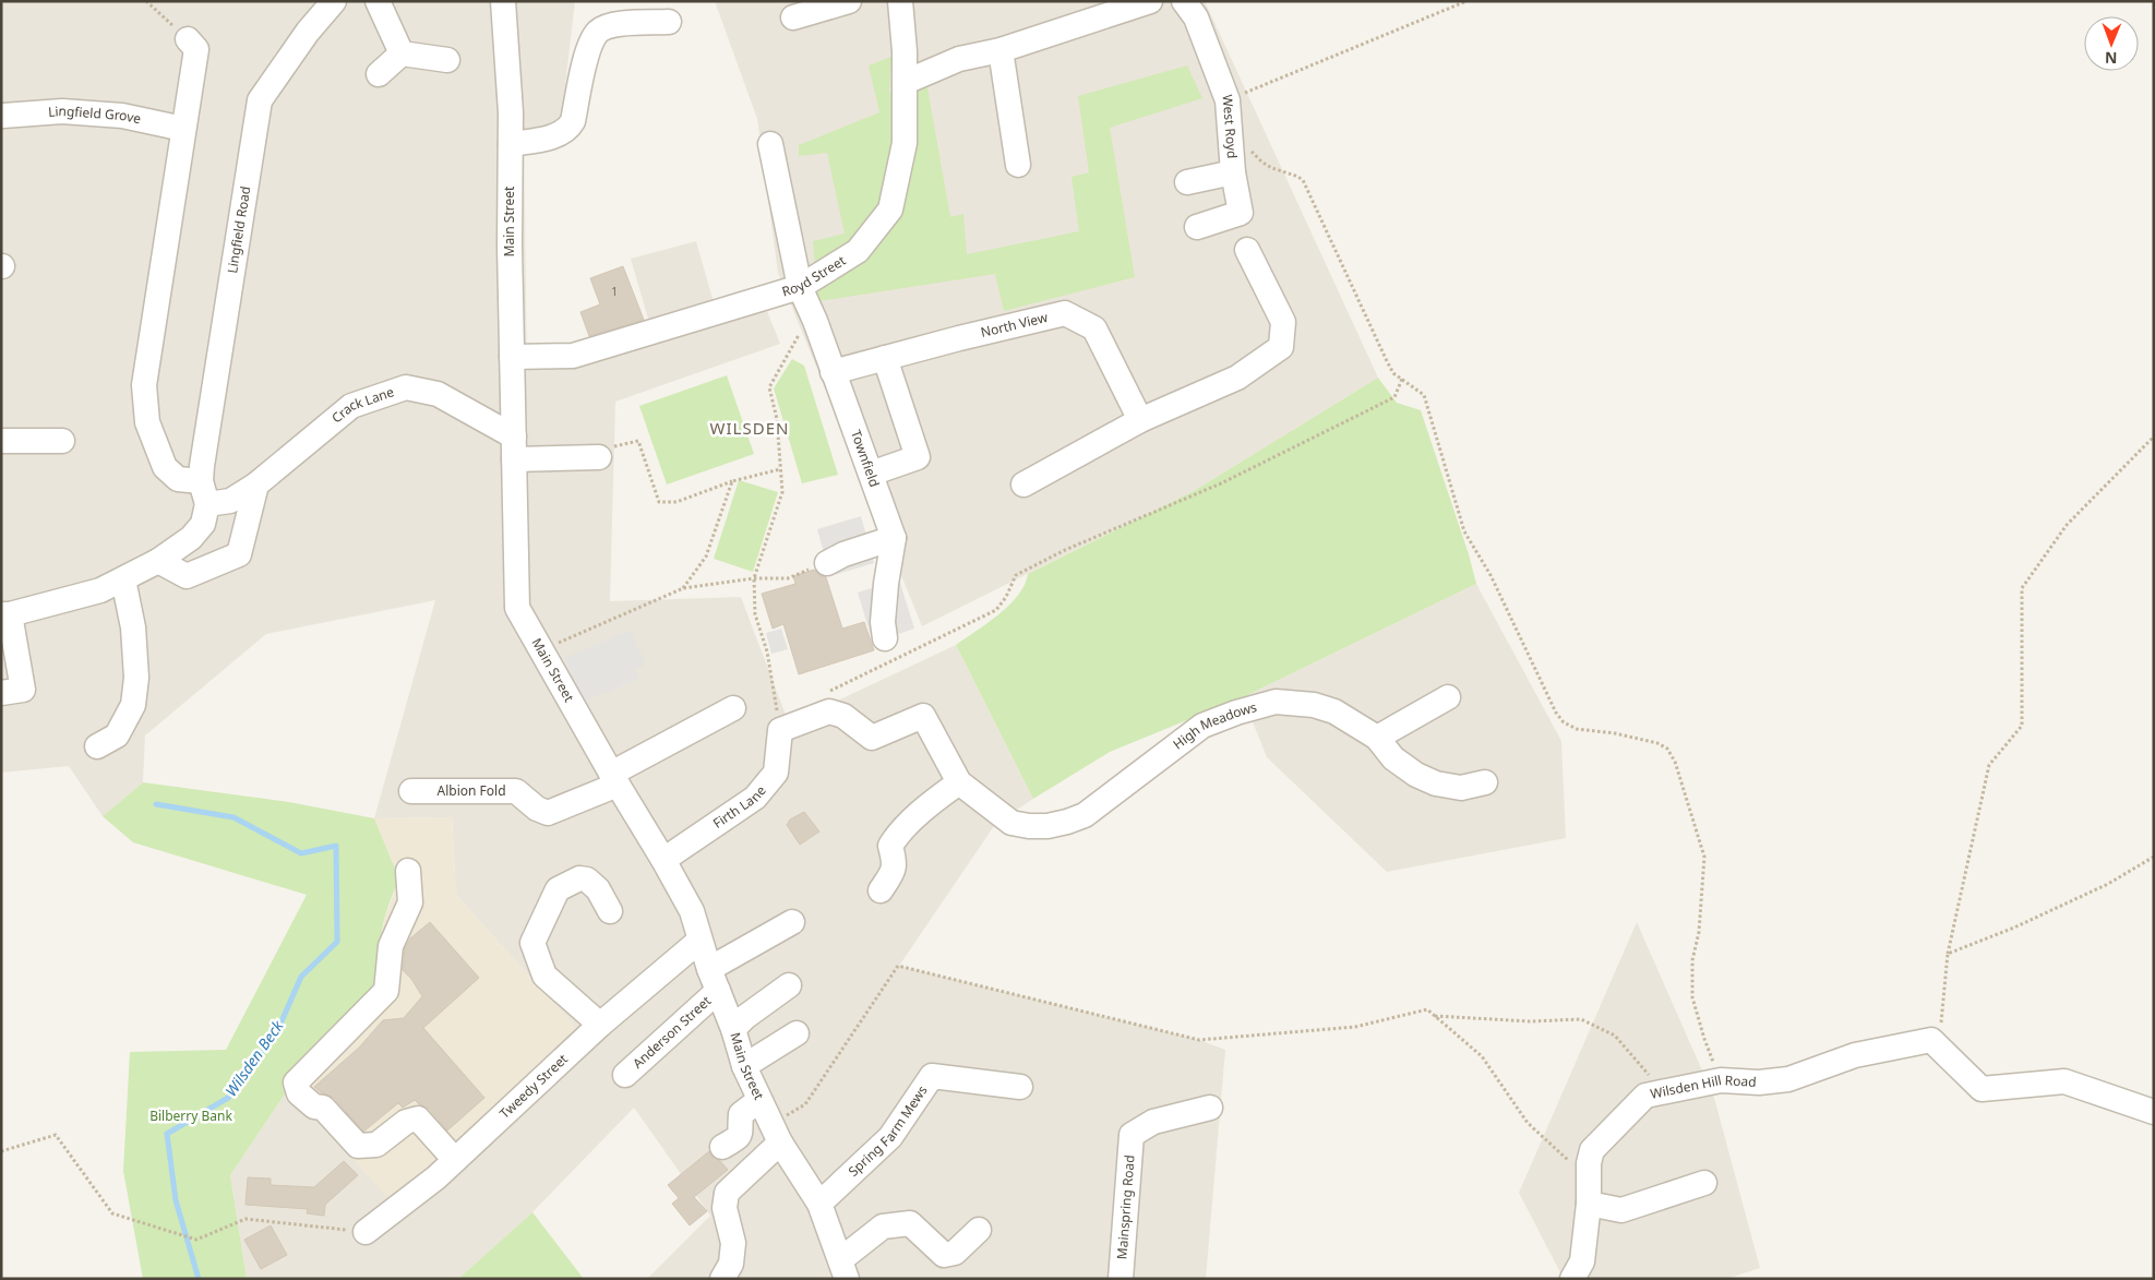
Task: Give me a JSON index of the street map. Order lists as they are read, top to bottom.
{
  "streets": {
    "street": [
      "Lingfield Grove",
      "West Royd",
      "Main Street",
      "Lingfield Road",
      "Royd Street",
      "North View",
      "Crack Lane",
      "Townfield",
      "High Meadows",
      "Albion Fold",
      "Firth Lane",
      "Anderson Street",
      "Tweedy Street",
      "Wilsden Hill Road",
      "Spring Farm Mews",
      "Mainspring Road"
    ]
  },
  "crossings": [
    ["Main Street", "Royd Street"],
    ["Main Street", "Crack Lane"],
    ["Main Street", "Albion Fold"],
    ["Main Street", "Firth Lane"],
    ["Main Street", "Anderson Street"],
    ["Main Street", "Tweedy Street"],
    ["Main Street", "Spring Farm Mews"],
    ["Lingfield Road", "Crack Lane"],
    ["Royd Street", "Townfield"],
    ["North View", "Townfield"]
  ],
  "districts": ["WILSDEN"],
  "water": ["Wilsden Beck"],
  "parks": ["Bilberry Bank"],
  "house_numbers": ["1"],
  "north": "bottom"
}
